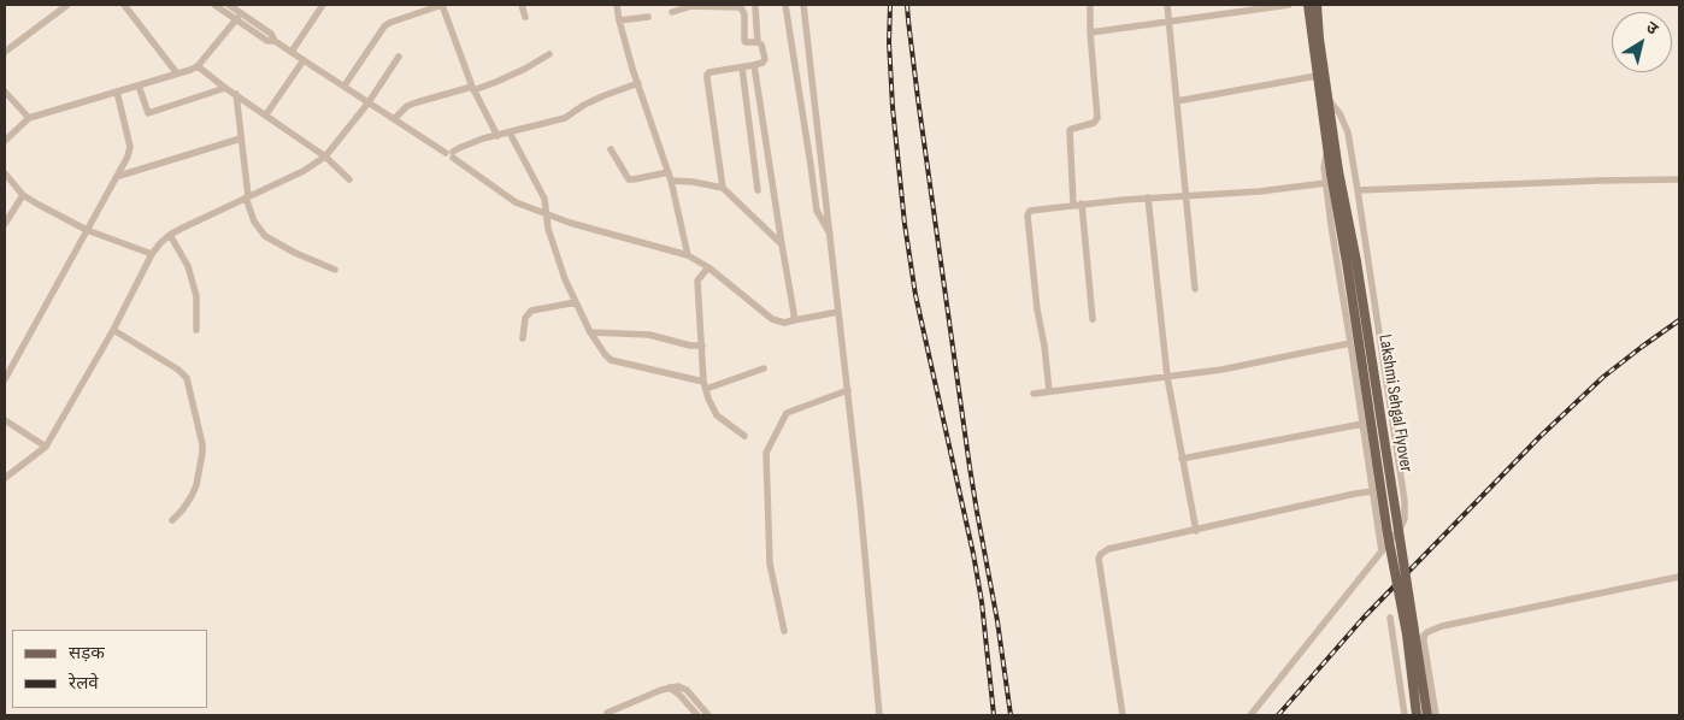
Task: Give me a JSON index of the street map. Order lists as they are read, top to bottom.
{
  "streets": {
    "main road": ["Lakshmi Sehgal Flyover"]
  },
  "legend": ["सड़क", "रेलवे"],
  "north": "top right"
}
